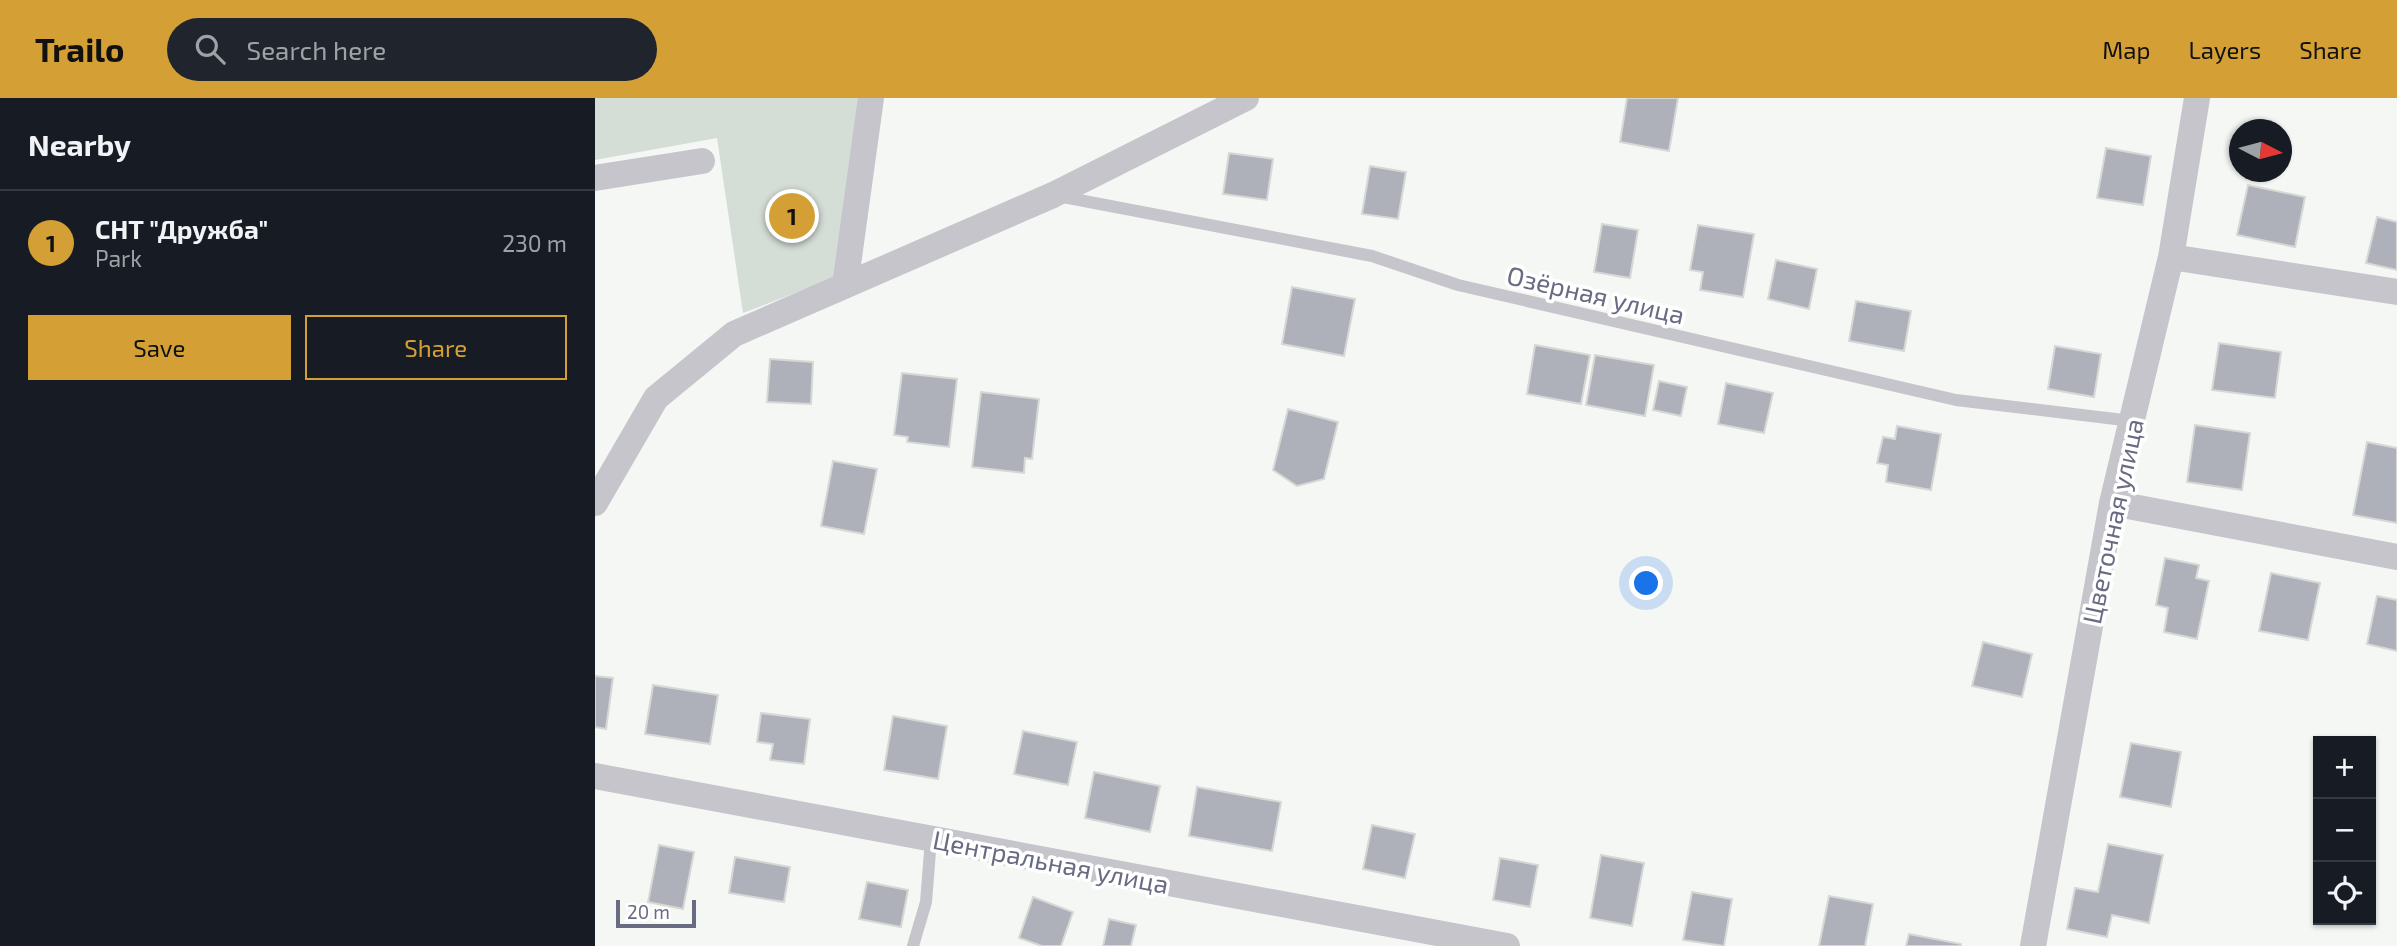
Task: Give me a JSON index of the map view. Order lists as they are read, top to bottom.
{
  "streets": {
    "street": ["Цветочная улица", "Центральная улица"],
    "lane": ["Озёрная улица"]
  },
  "crossings": [
    ["Озёрная улица", "Цветочная улица"]
  ],
  "scale_bar": "20 m",
  "north": "right",
  "page": {
    "header": "Trailo",
    "search": "Search here",
    "nav": ["Map", "Layers", "Share"],
    "heading": "Nearby",
    "list": [
      {
        "mark": "1",
        "name": "СНТ \"Дружба\"",
        "note": "Park",
        "value": "230 m"
      }
    ],
    "pins": "1",
    "buttons": ["Save", "Share"],
    "map_buttons": ["+", "−"],
    "scale": "20 m"
  }
}
